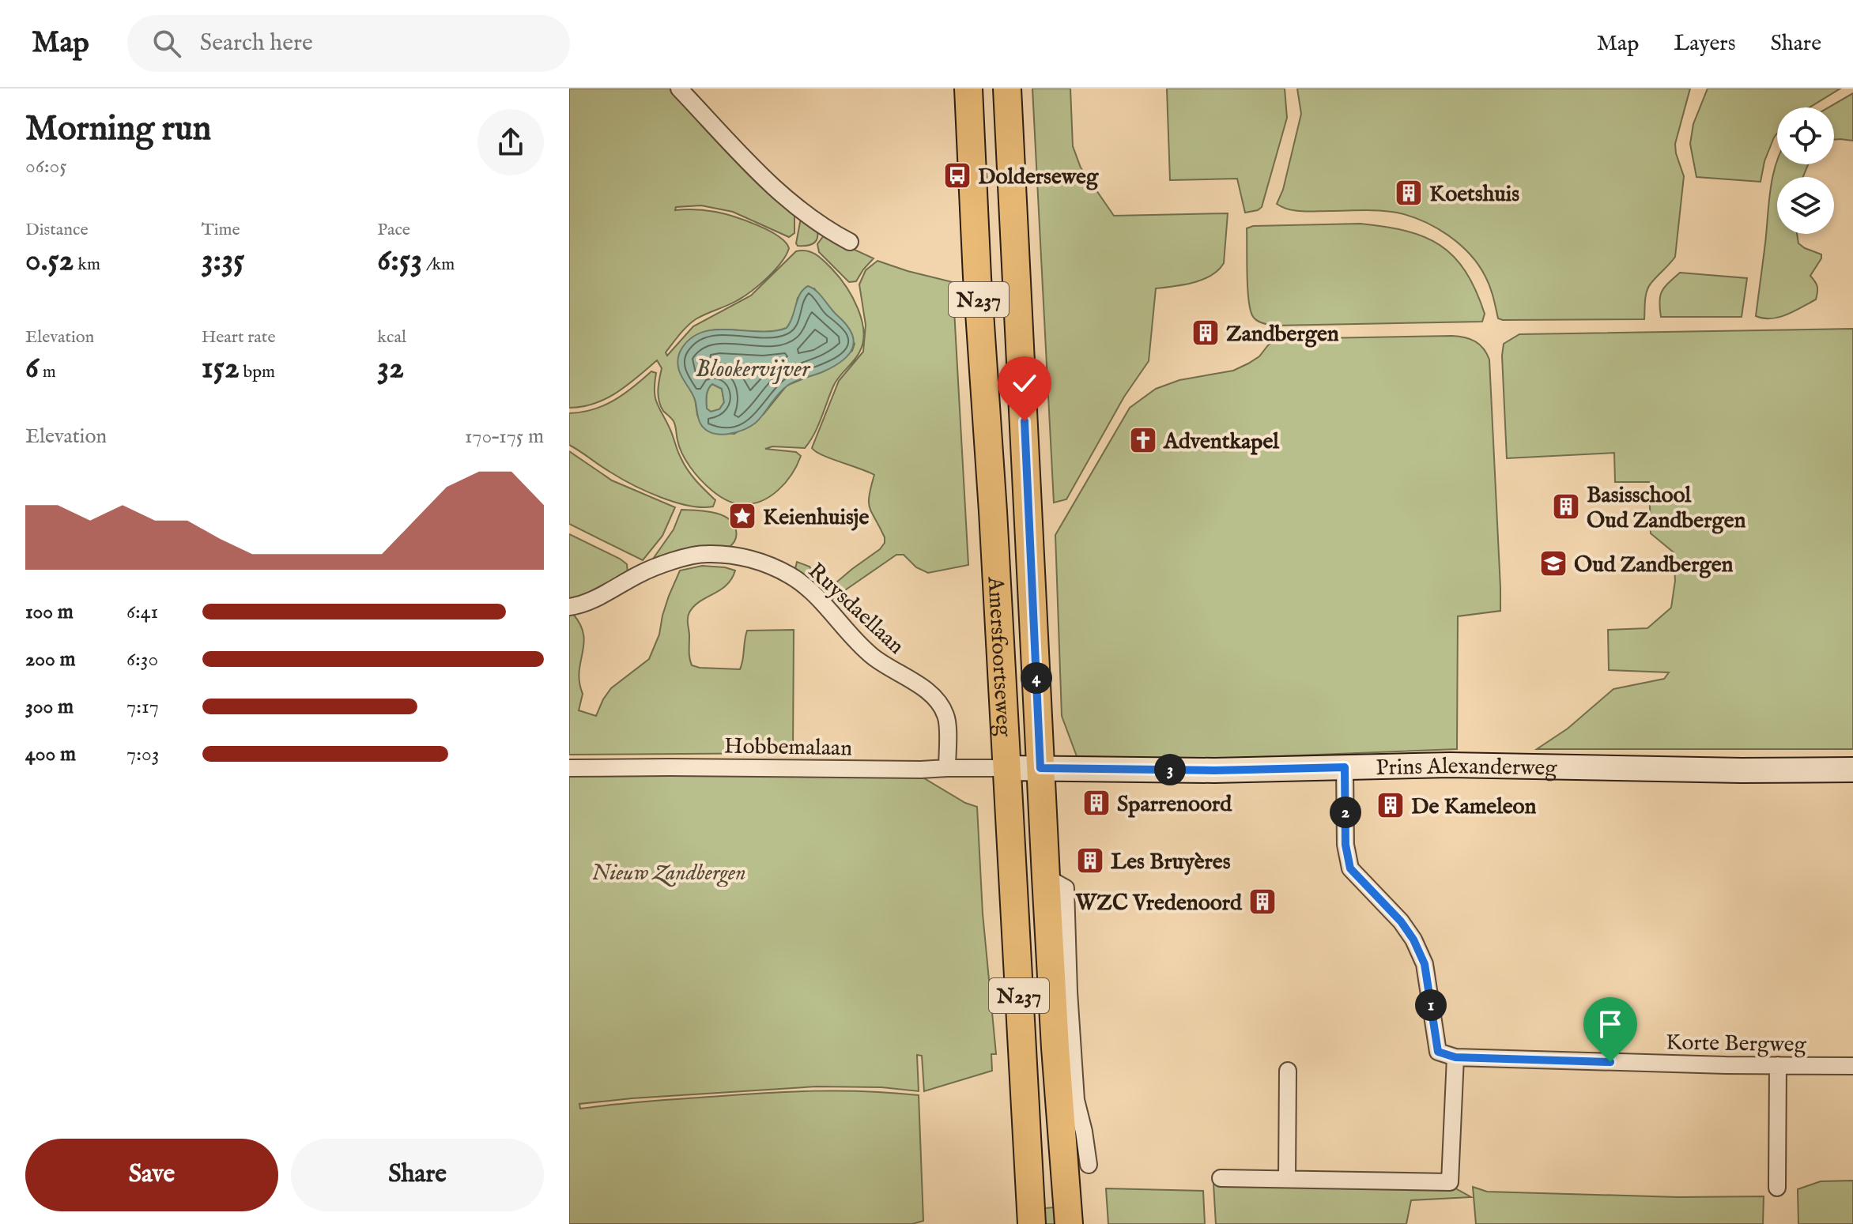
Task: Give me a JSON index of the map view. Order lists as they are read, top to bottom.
{
  "streets": {
    "main road": ["N237", "Amersfoortseweg"],
    "street": [
      "Ruysdaellaan",
      "Hobbemalaan",
      "Prins Alexanderweg",
      "Korte Bergweg"
    ]
  },
  "crossings": [
    ["Ruysdaellaan", "Hobbemalaan"],
    ["Amersfoortseweg", "Hobbemalaan"],
    ["Amersfoortseweg", "Prins Alexanderweg"],
    ["Hobbemalaan", "Prins Alexanderweg"]
  ],
  "water": ["Blookervijver"],
  "parks": ["Nieuw Zandbergen"],
  "places": {
    "bus stop": ["Dolderseweg"],
    "building": [
      "Koetshuis",
      "Zandbergen",
      "Basisschool Oud Zandbergen",
      "Sparrenoord",
      "De Kameleon",
      "Les Bruyères",
      "WZC Vredenoord"
    ],
    "church": ["Adventkapel"],
    "place": ["Keienhuisje"],
    "school or university": ["Oud Zandbergen"]
  },
  "page": {
    "header": "Map",
    "search": "Search here",
    "nav": ["Map", "Layers", "Share"],
    "heading": ["Morning run", "06:05"],
    "stats": [
      ["Distance", "0.52 km"],
      ["Time", "3:35"],
      ["Pace", "6:53 /km"],
      ["Elevation", "6 m"],
      ["Heart rate", "152 bpm"],
      ["kcal", "32"]
    ],
    "chart": ["Elevation", "170–175 m"],
    "list": [
      {
        "name": "100 m",
        "note": "6:41"
      },
      {
        "name": "200 m",
        "note": "6:30"
      },
      {
        "name": "300 m",
        "note": "7:17"
      },
      {
        "name": "400 m",
        "note": "7:03"
      }
    ],
    "pins": [
      "4",
      "3",
      "2",
      "1"
    ],
    "buttons": ["Save", "Share"]
  }
}
